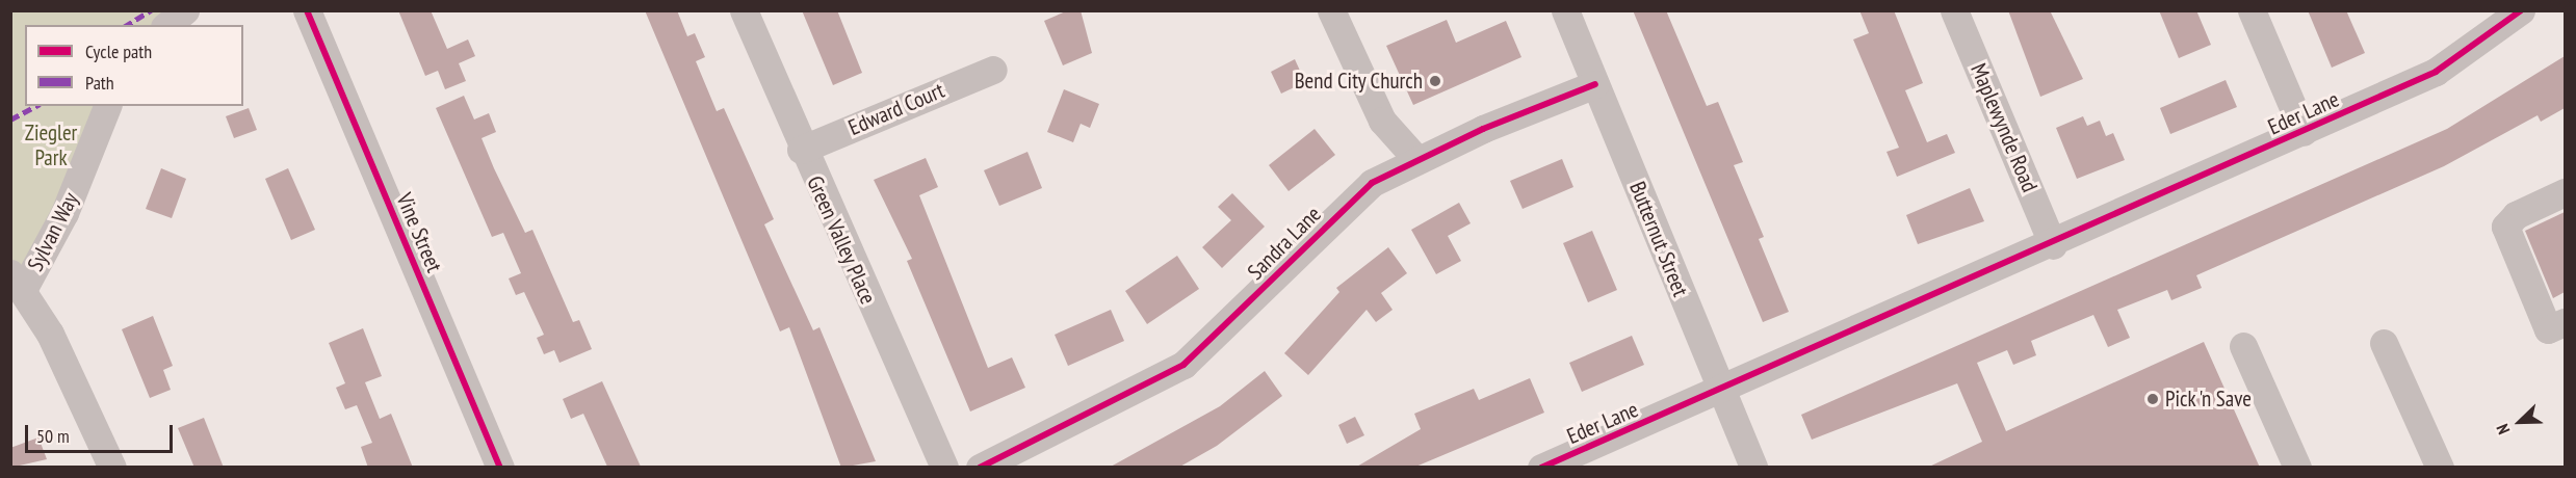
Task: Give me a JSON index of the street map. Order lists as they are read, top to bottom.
{
  "streets": {
    "street": [
      "Edward Court",
      "Eder Lane",
      "Maplewynde Road",
      "Sylvan Way",
      "Vine Street",
      "Butternut Street",
      "Green Valley Place",
      "Sandra Lane"
    ]
  },
  "crossings": [
    ["Edward Court", "Green Valley Place"],
    ["Eder Lane", "Maplewynde Road"],
    ["Eder Lane", "Butternut Street"],
    ["Butternut Street", "Sandra Lane"]
  ],
  "parks": ["Ziegler Park"],
  "places": ["Bend City Church", "Pick 'n Save"],
  "legend": ["Cycle path", "Path"],
  "scale_bar": "50 m",
  "north": "bottom left"
}
